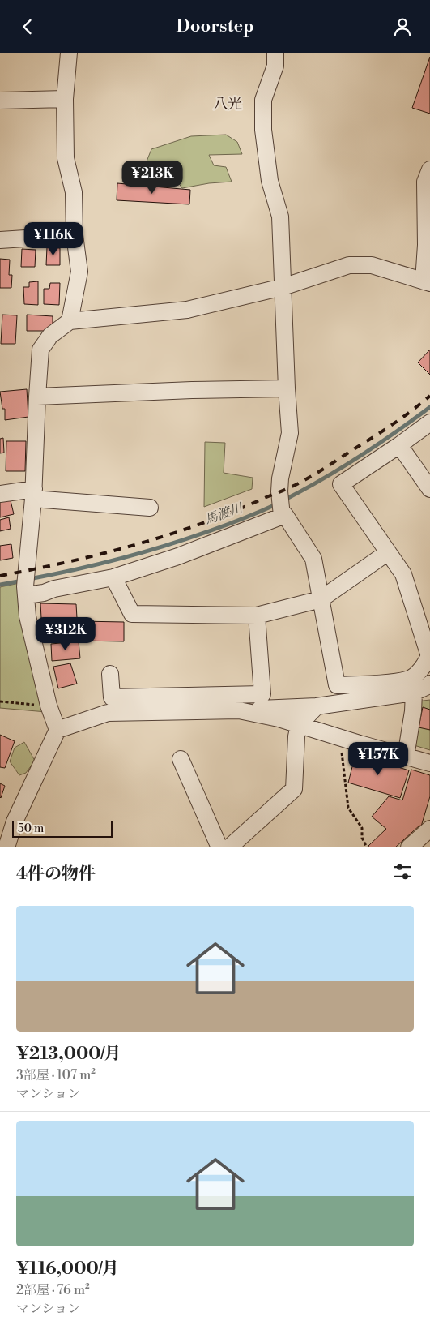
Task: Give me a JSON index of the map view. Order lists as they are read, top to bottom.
{
  "districts": ["八光"],
  "water": ["馬渡川"],
  "scale_bar": "50 m",
  "page": {
    "header": "Doorstep",
    "price": [
      "¥213K",
      "¥116K",
      "¥312K",
      "¥157K"
    ],
    "scale": "50 m",
    "heading": "4件の物件",
    "list": [
      {
        "name": "¥213,000/月",
        "note": "3部屋 · 107 m² · マンション"
      },
      {
        "name": "¥116,000/月",
        "note": "2部屋 · 76 m² · マンション"
      }
    ]
  }
}
